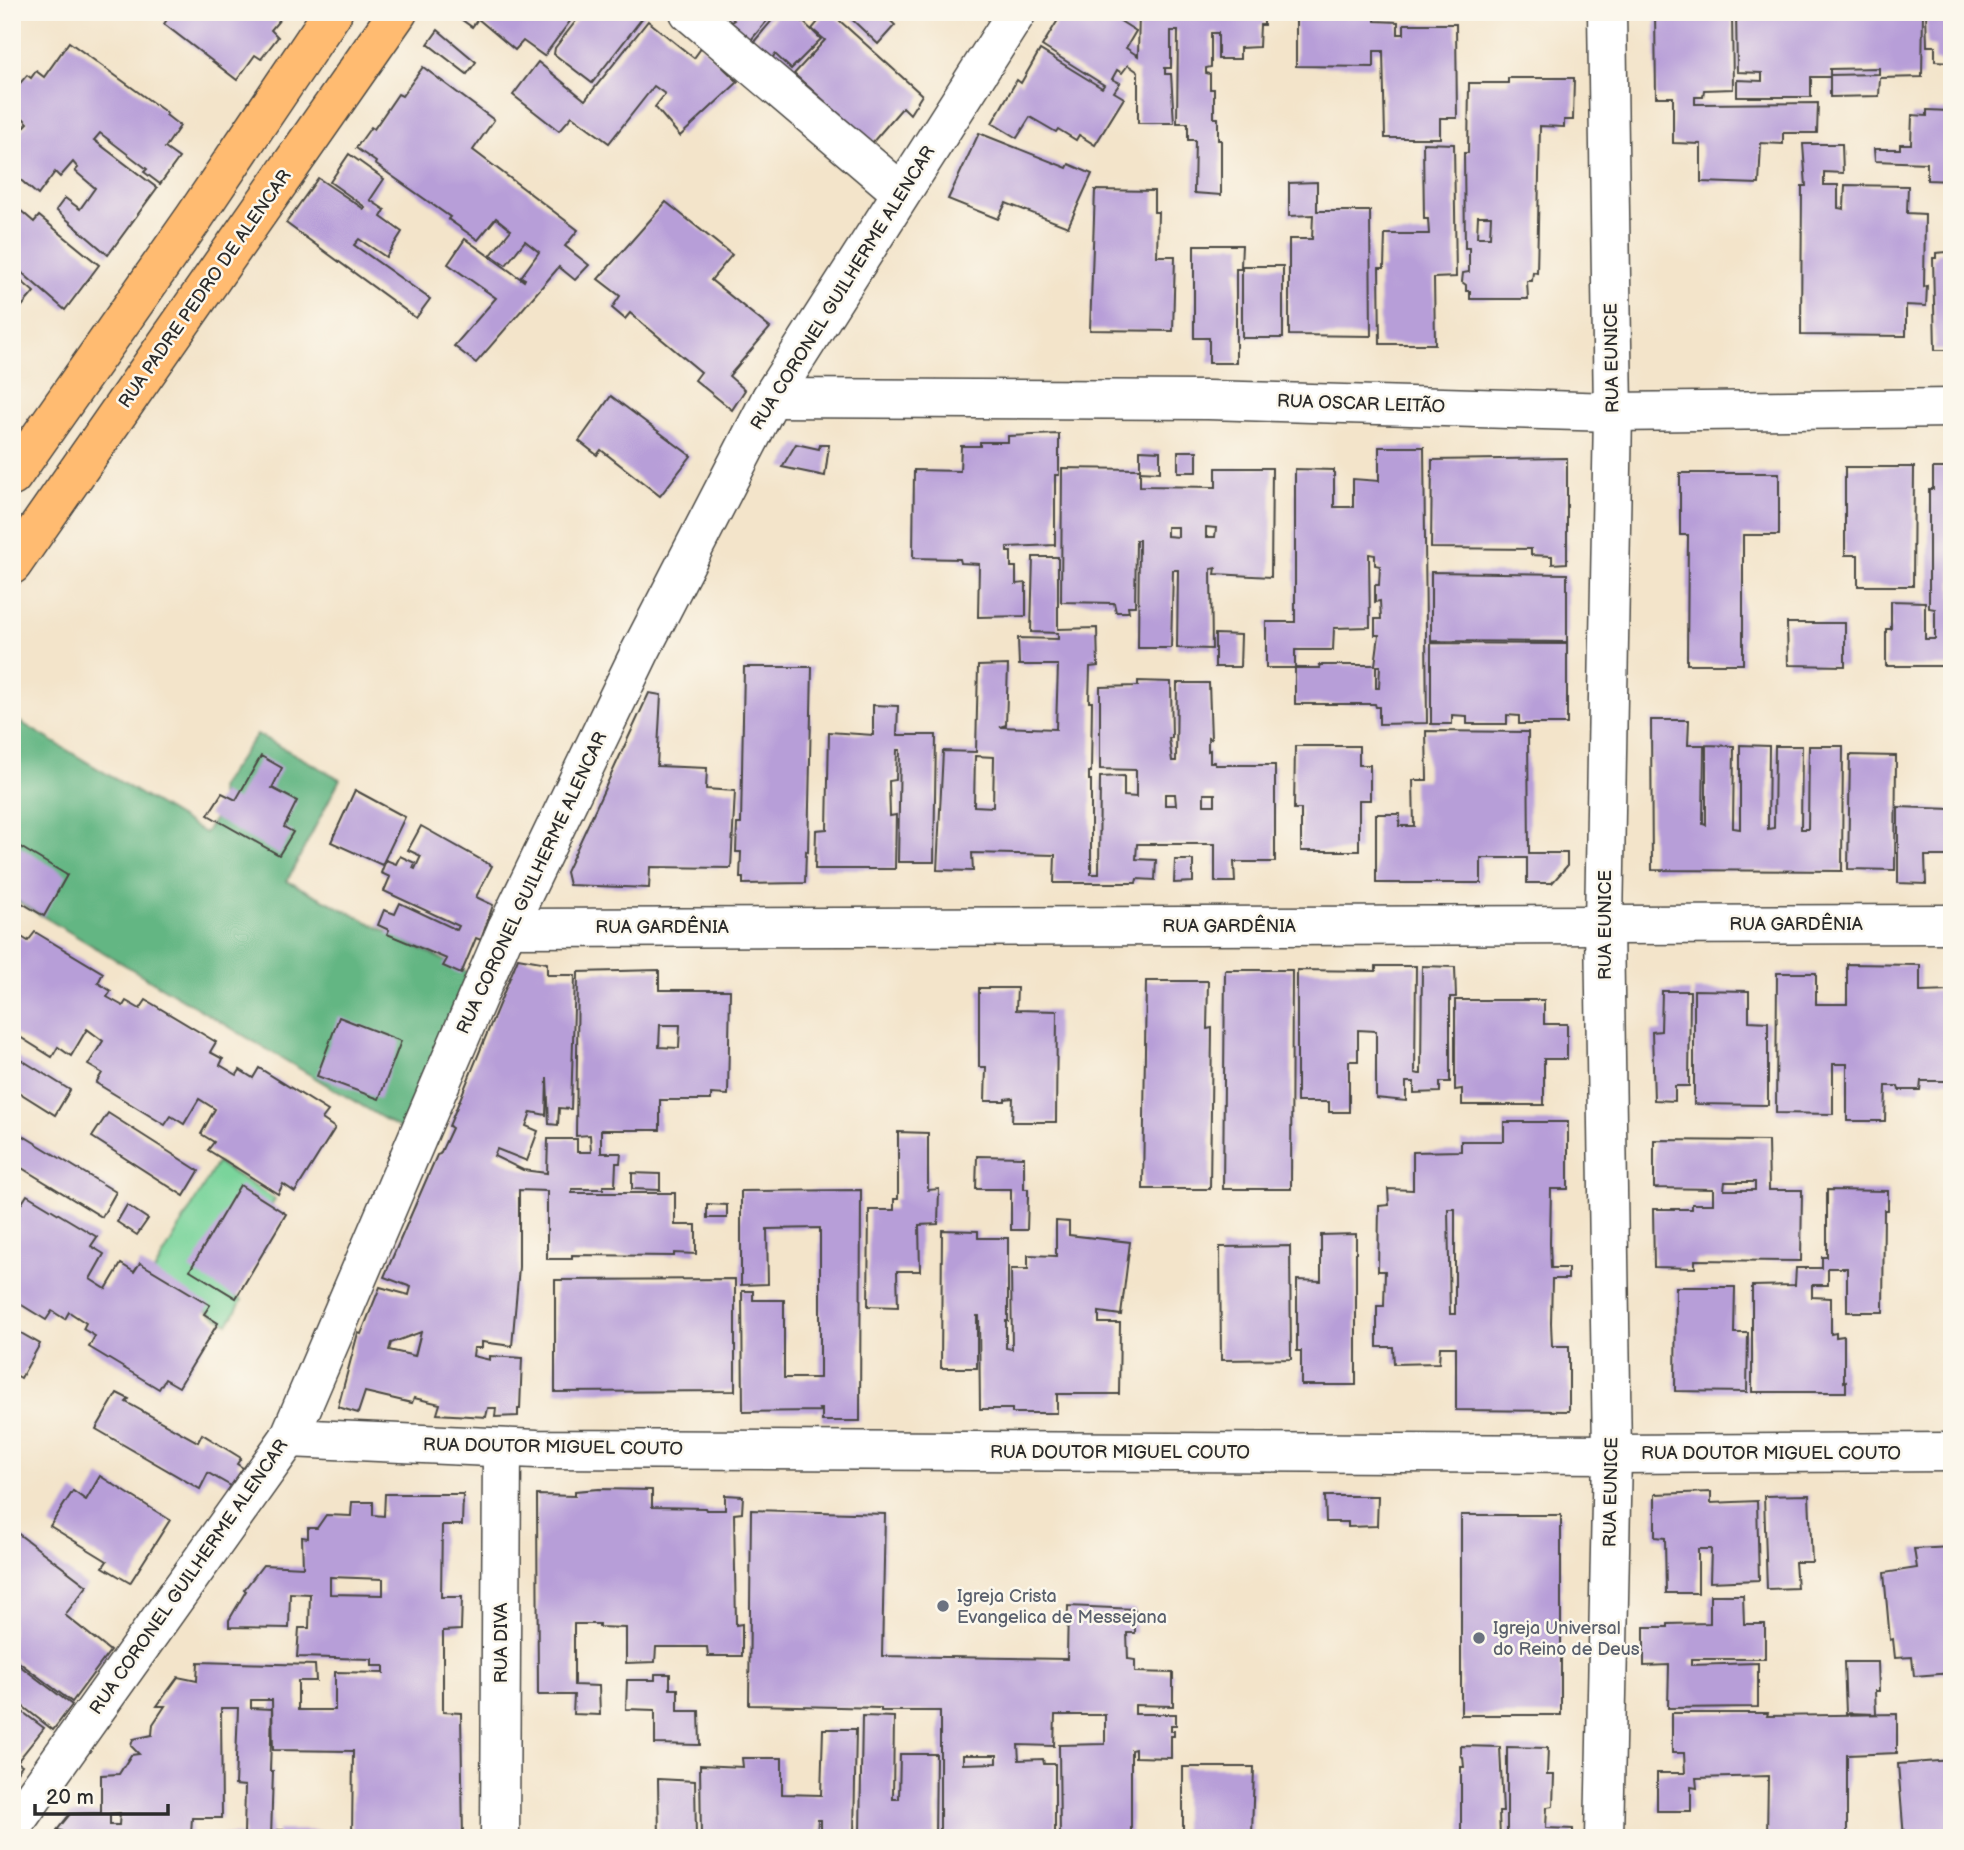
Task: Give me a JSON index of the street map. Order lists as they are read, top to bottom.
{
  "streets": {
    "main road": ["RUA PADRE PEDRO DE ALENCAR"],
    "street": [
      "RUA CORONEL GUILHERME ALENCAR",
      "RUA EUNICE",
      "RUA OSCAR LEITÃO",
      "RUA GARDÊNIA",
      "RUA DOUTOR MIGUEL COUTO",
      "RUA DIVA"
    ]
  },
  "crossings": [
    ["RUA CORONEL GUILHERME ALENCAR", "RUA OSCAR LEITÃO"],
    ["RUA CORONEL GUILHERME ALENCAR", "RUA GARDÊNIA"],
    ["RUA CORONEL GUILHERME ALENCAR", "RUA DOUTOR MIGUEL COUTO"],
    ["RUA EUNICE", "RUA OSCAR LEITÃO"],
    ["RUA EUNICE", "RUA GARDÊNIA"],
    ["RUA EUNICE", "RUA DOUTOR MIGUEL COUTO"],
    ["RUA DOUTOR MIGUEL COUTO", "RUA DIVA"]
  ],
  "places": ["Igreja Crista Evangelica de Messejana", "Igreja Universal do Reino de Deus"],
  "scale_bar": "20 m"
}
